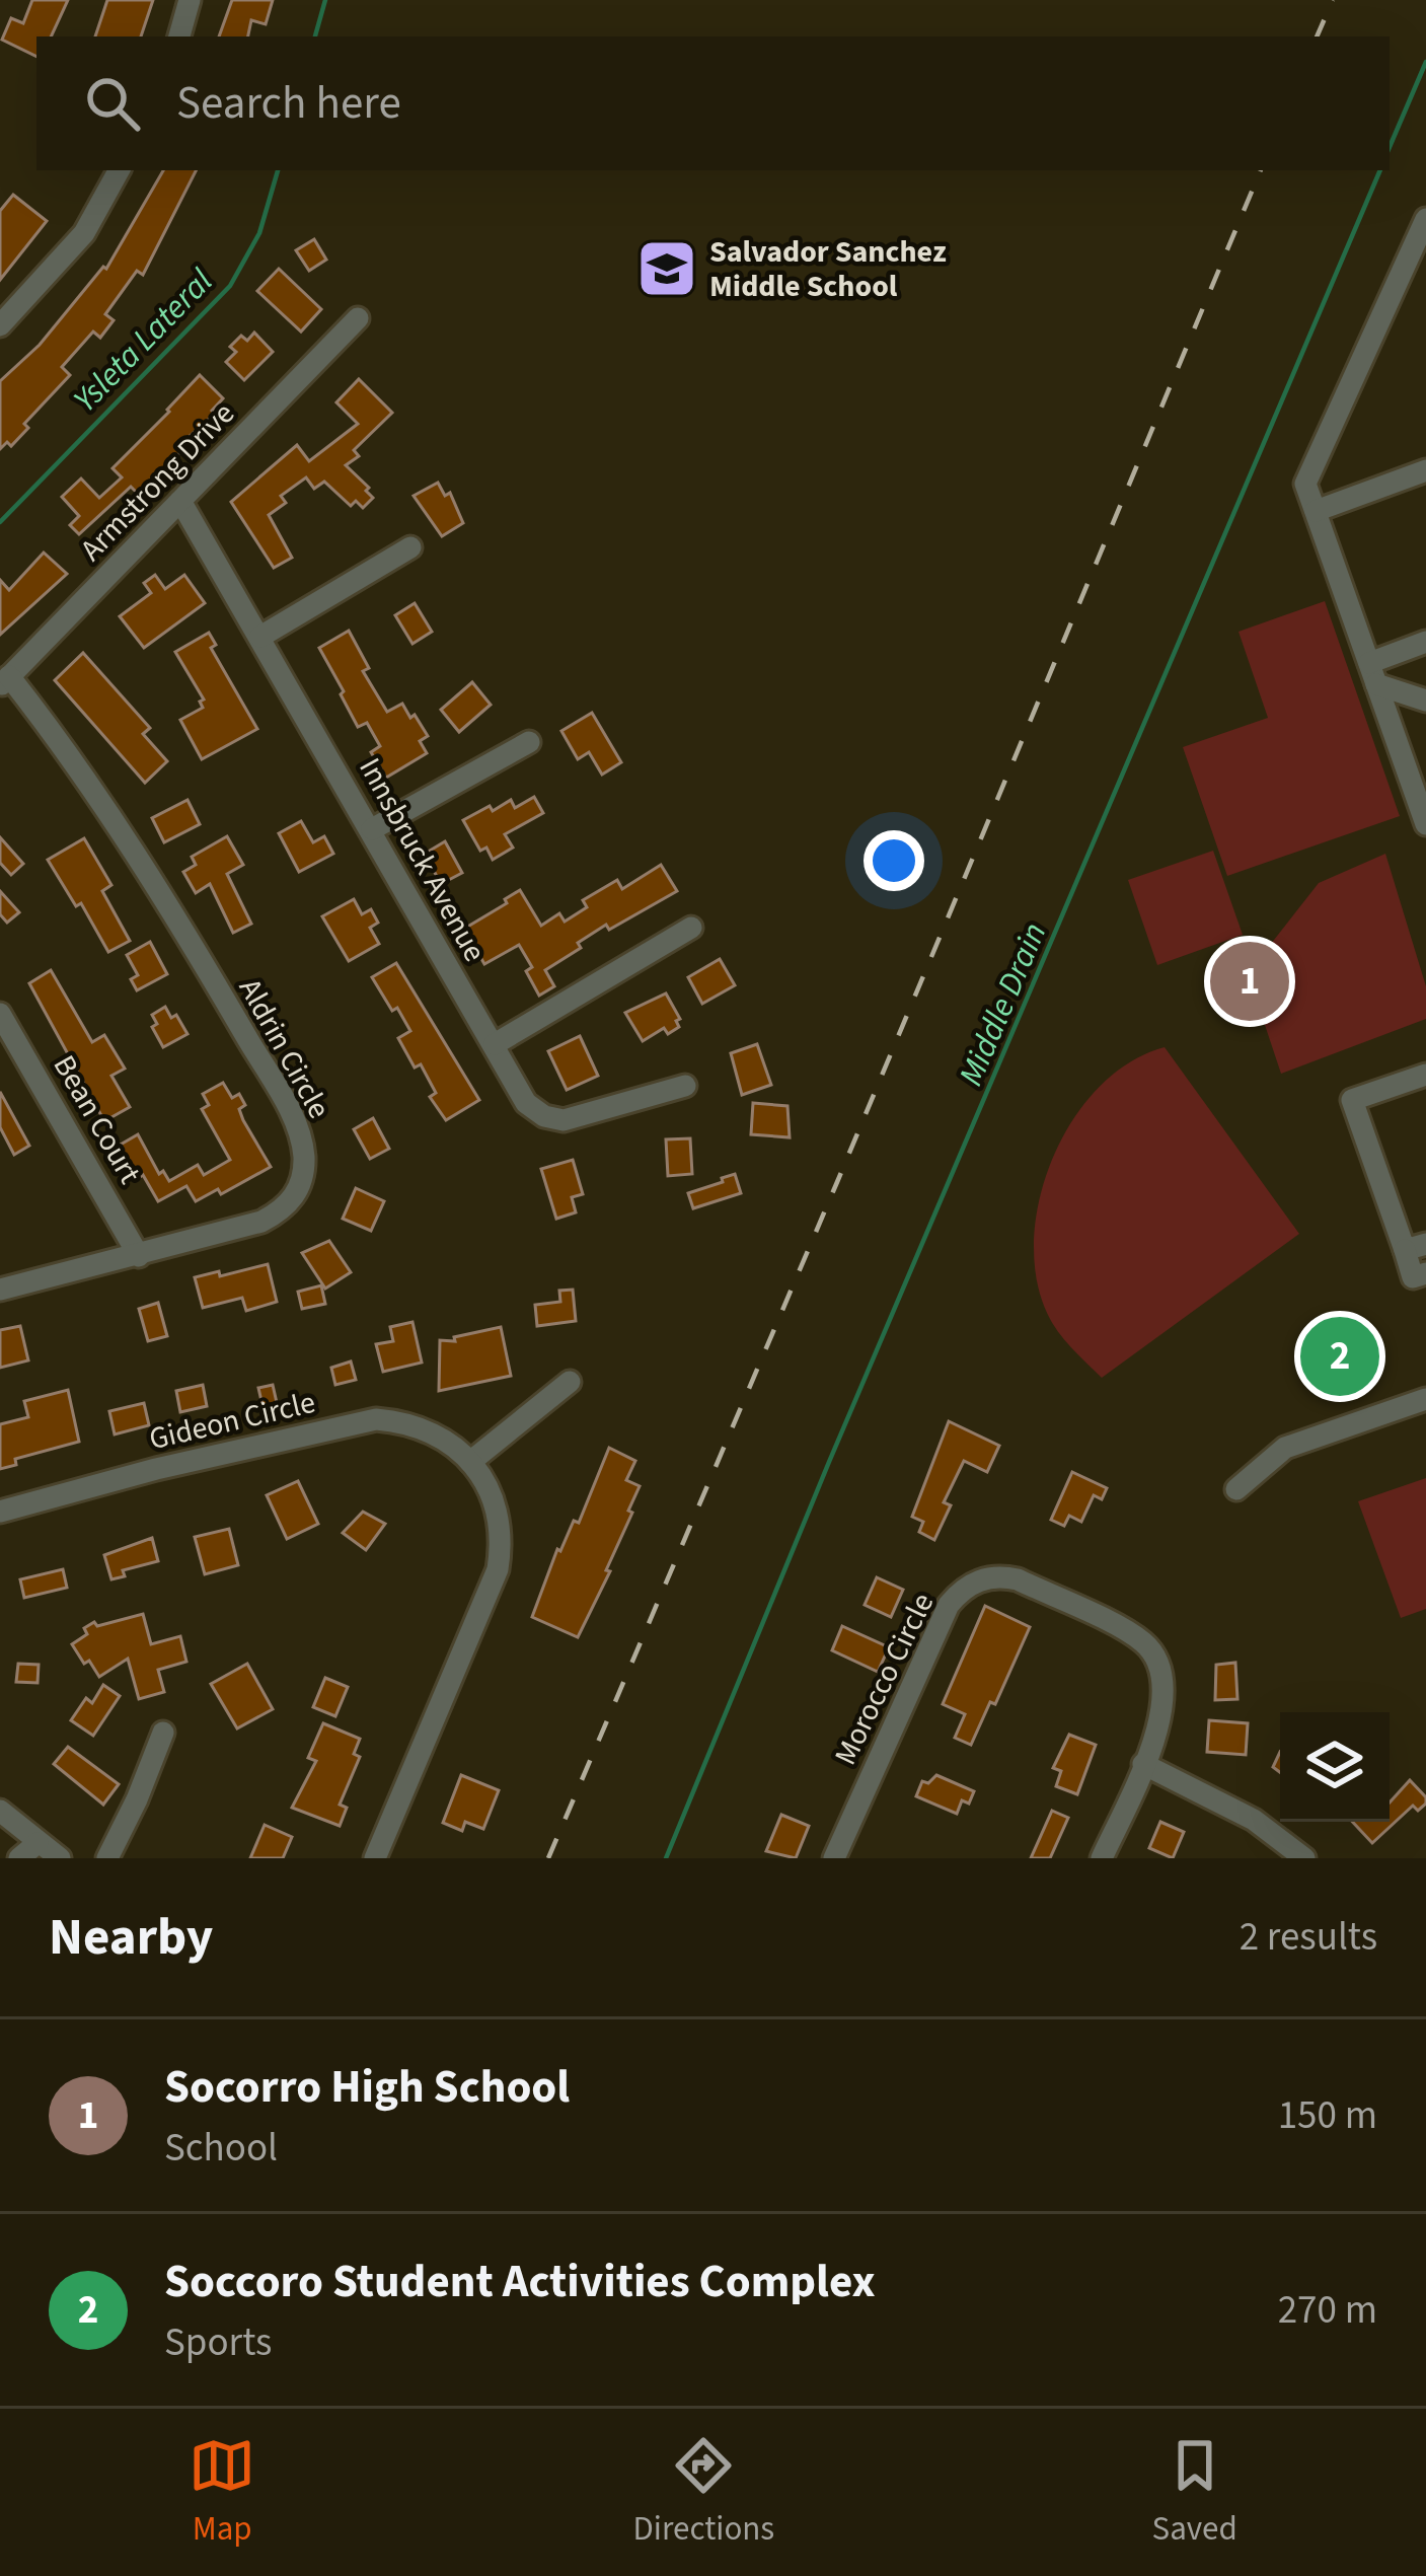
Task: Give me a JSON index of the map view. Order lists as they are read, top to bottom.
{
  "streets": {
    "street": [
      "Armstrong Drive",
      "Innsbruck Avenue",
      "Aldrin Circle",
      "Bean Court",
      "Gideon Circle",
      "Morocco Circle"
    ]
  },
  "crossings": [
    ["Armstrong Drive", "Innsbruck Avenue"],
    ["Armstrong Drive", "Aldrin Circle"],
    ["Aldrin Circle", "Bean Court"]
  ],
  "water": ["Ysleta Lateral", "Middle Drain"],
  "places": {
    "school or university": ["Salvador Sanchez Middle School"]
  },
  "page": {
    "search": "Search here",
    "pins": ["1", "2"],
    "heading": ["Nearby", "2 results"],
    "list": [
      {
        "mark": "1",
        "name": "Socorro High School",
        "note": "School",
        "value": "150 m"
      },
      {
        "mark": "2",
        "name": "Soccoro Student Activities Complex",
        "note": "Sports",
        "value": "270 m"
      }
    ],
    "nav": ["Map", "Directions", "Saved"]
  }
}
